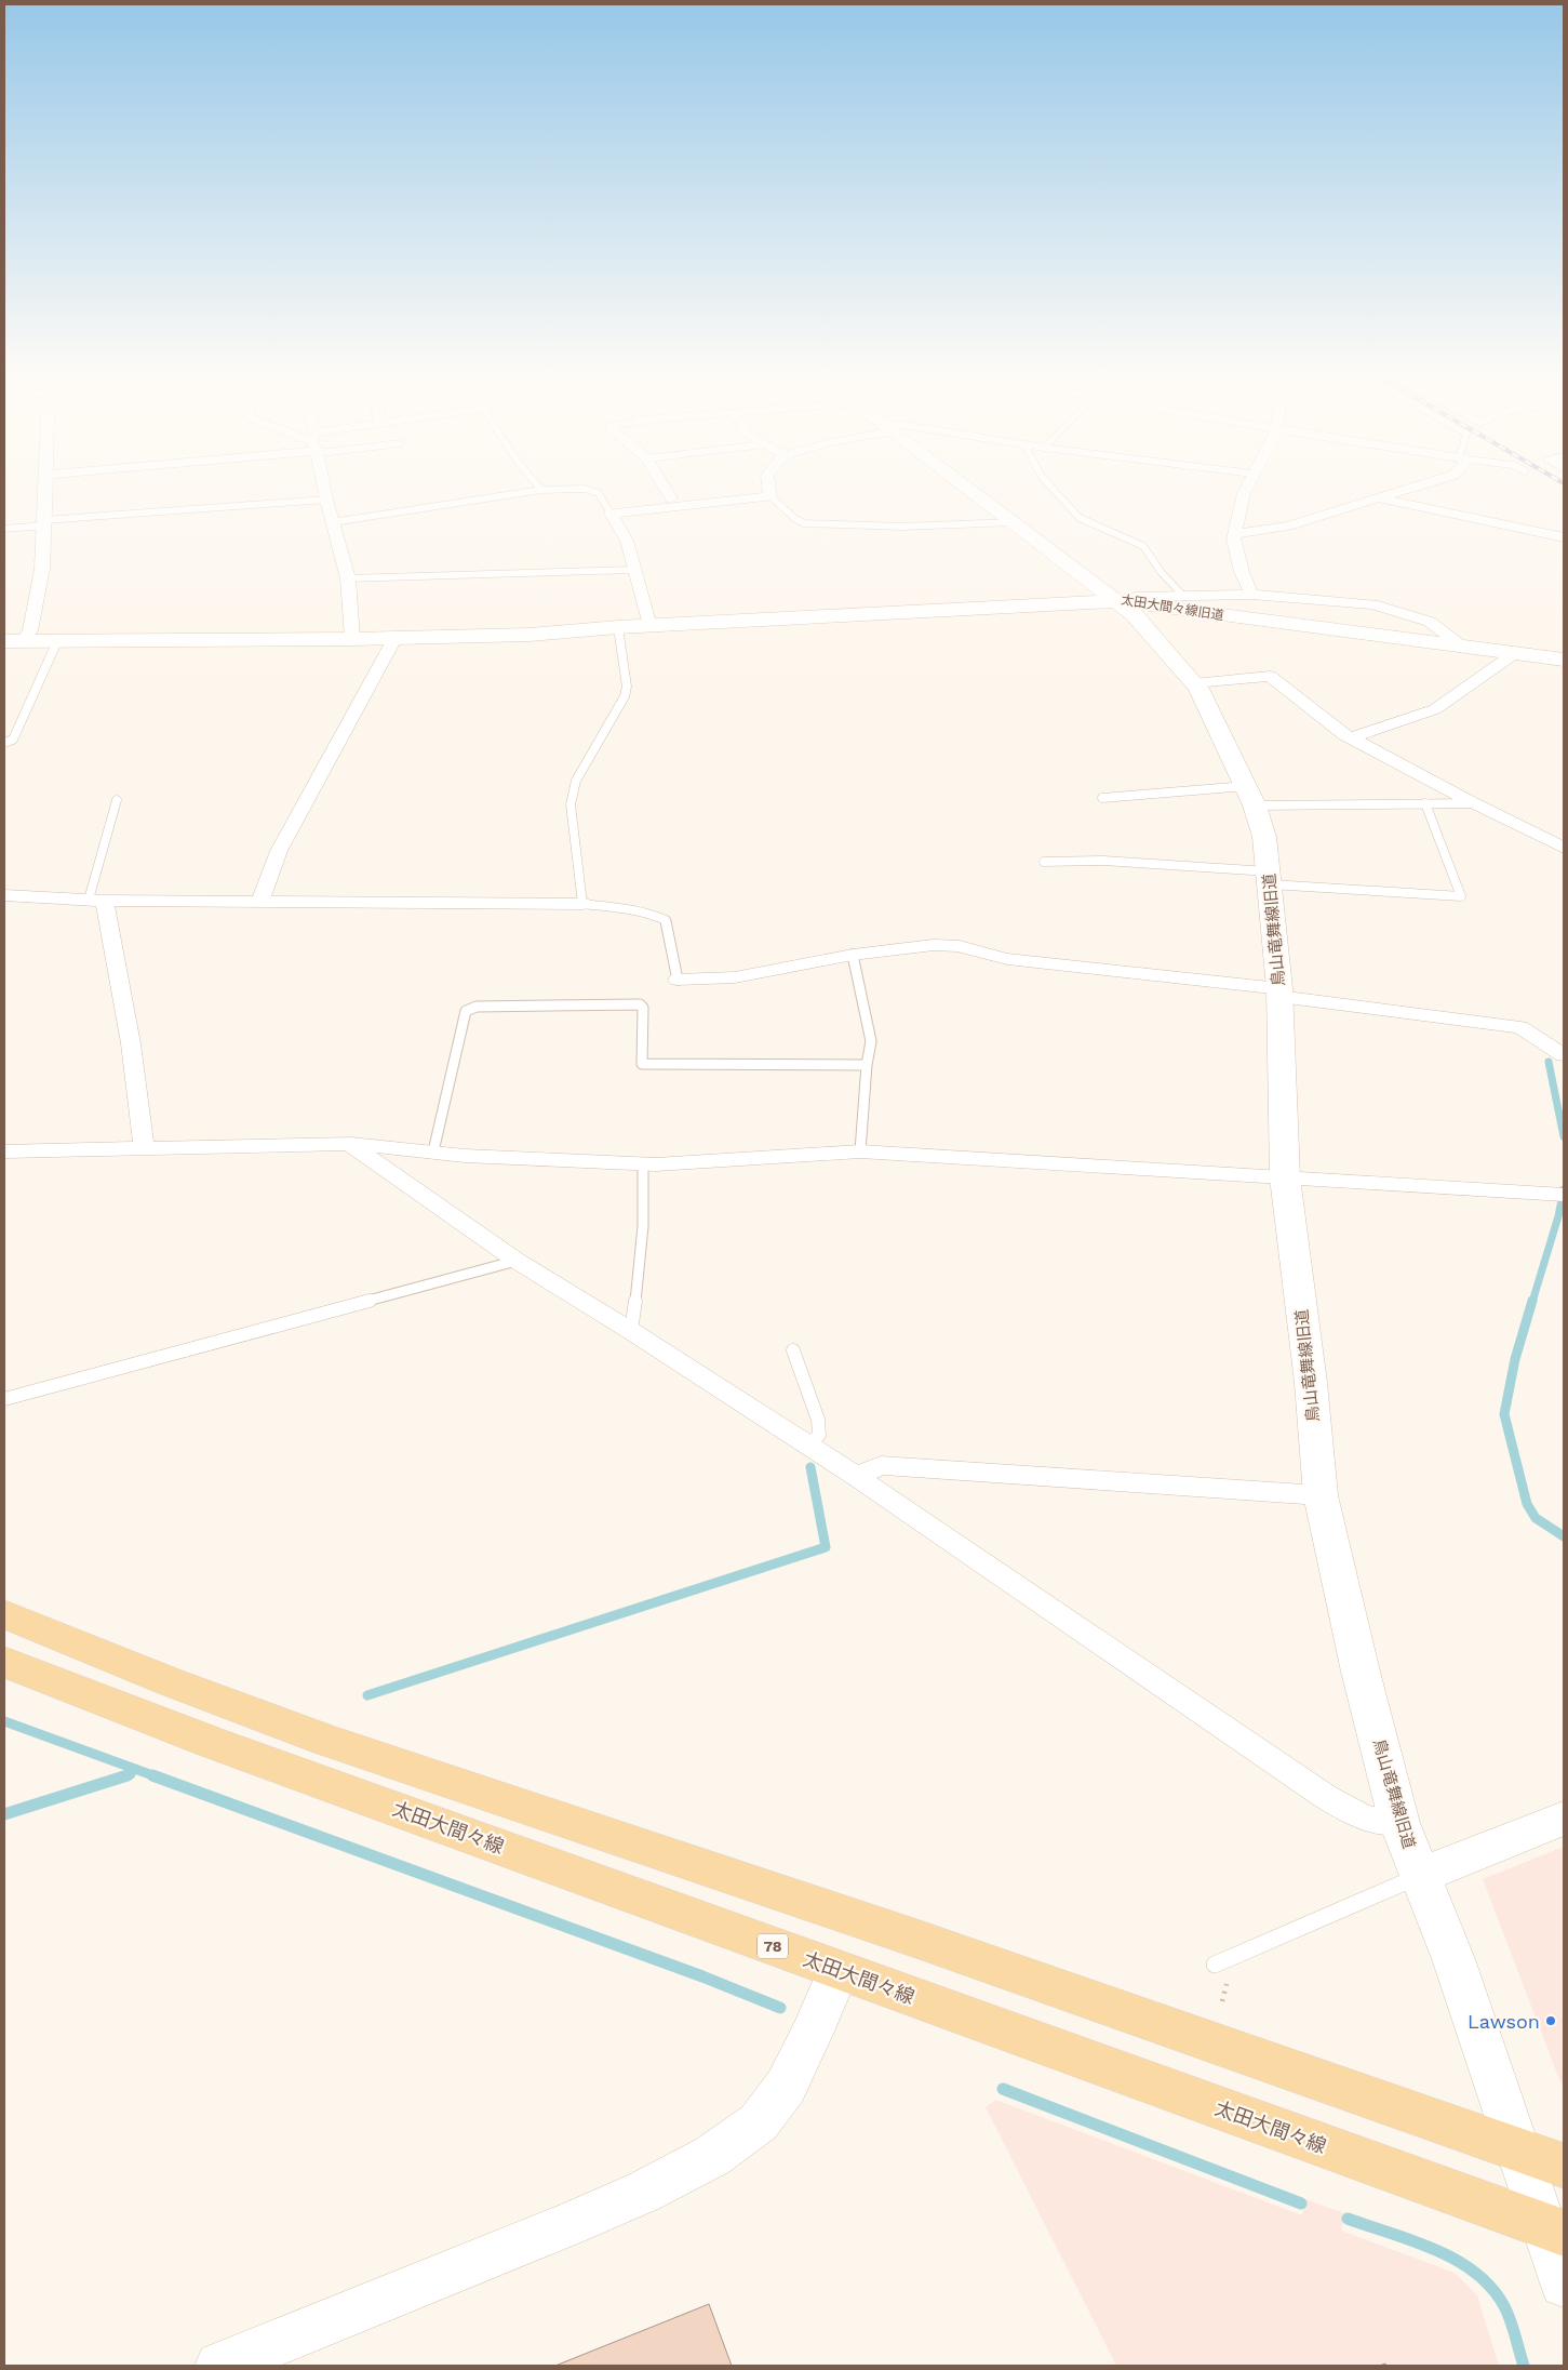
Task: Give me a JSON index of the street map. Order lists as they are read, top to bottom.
{
  "streets": {
    "main road": ["太田大間々線", "78"],
    "street": ["太田大間々線旧道", "鳥山竜舞線旧道"]
  },
  "crossings": [
    ["太田大間々線旧道", "鳥山竜舞線旧道"],
    ["鳥山竜舞線旧道", "太田大間々線"]
  ],
  "places": ["Lawson"]
}
